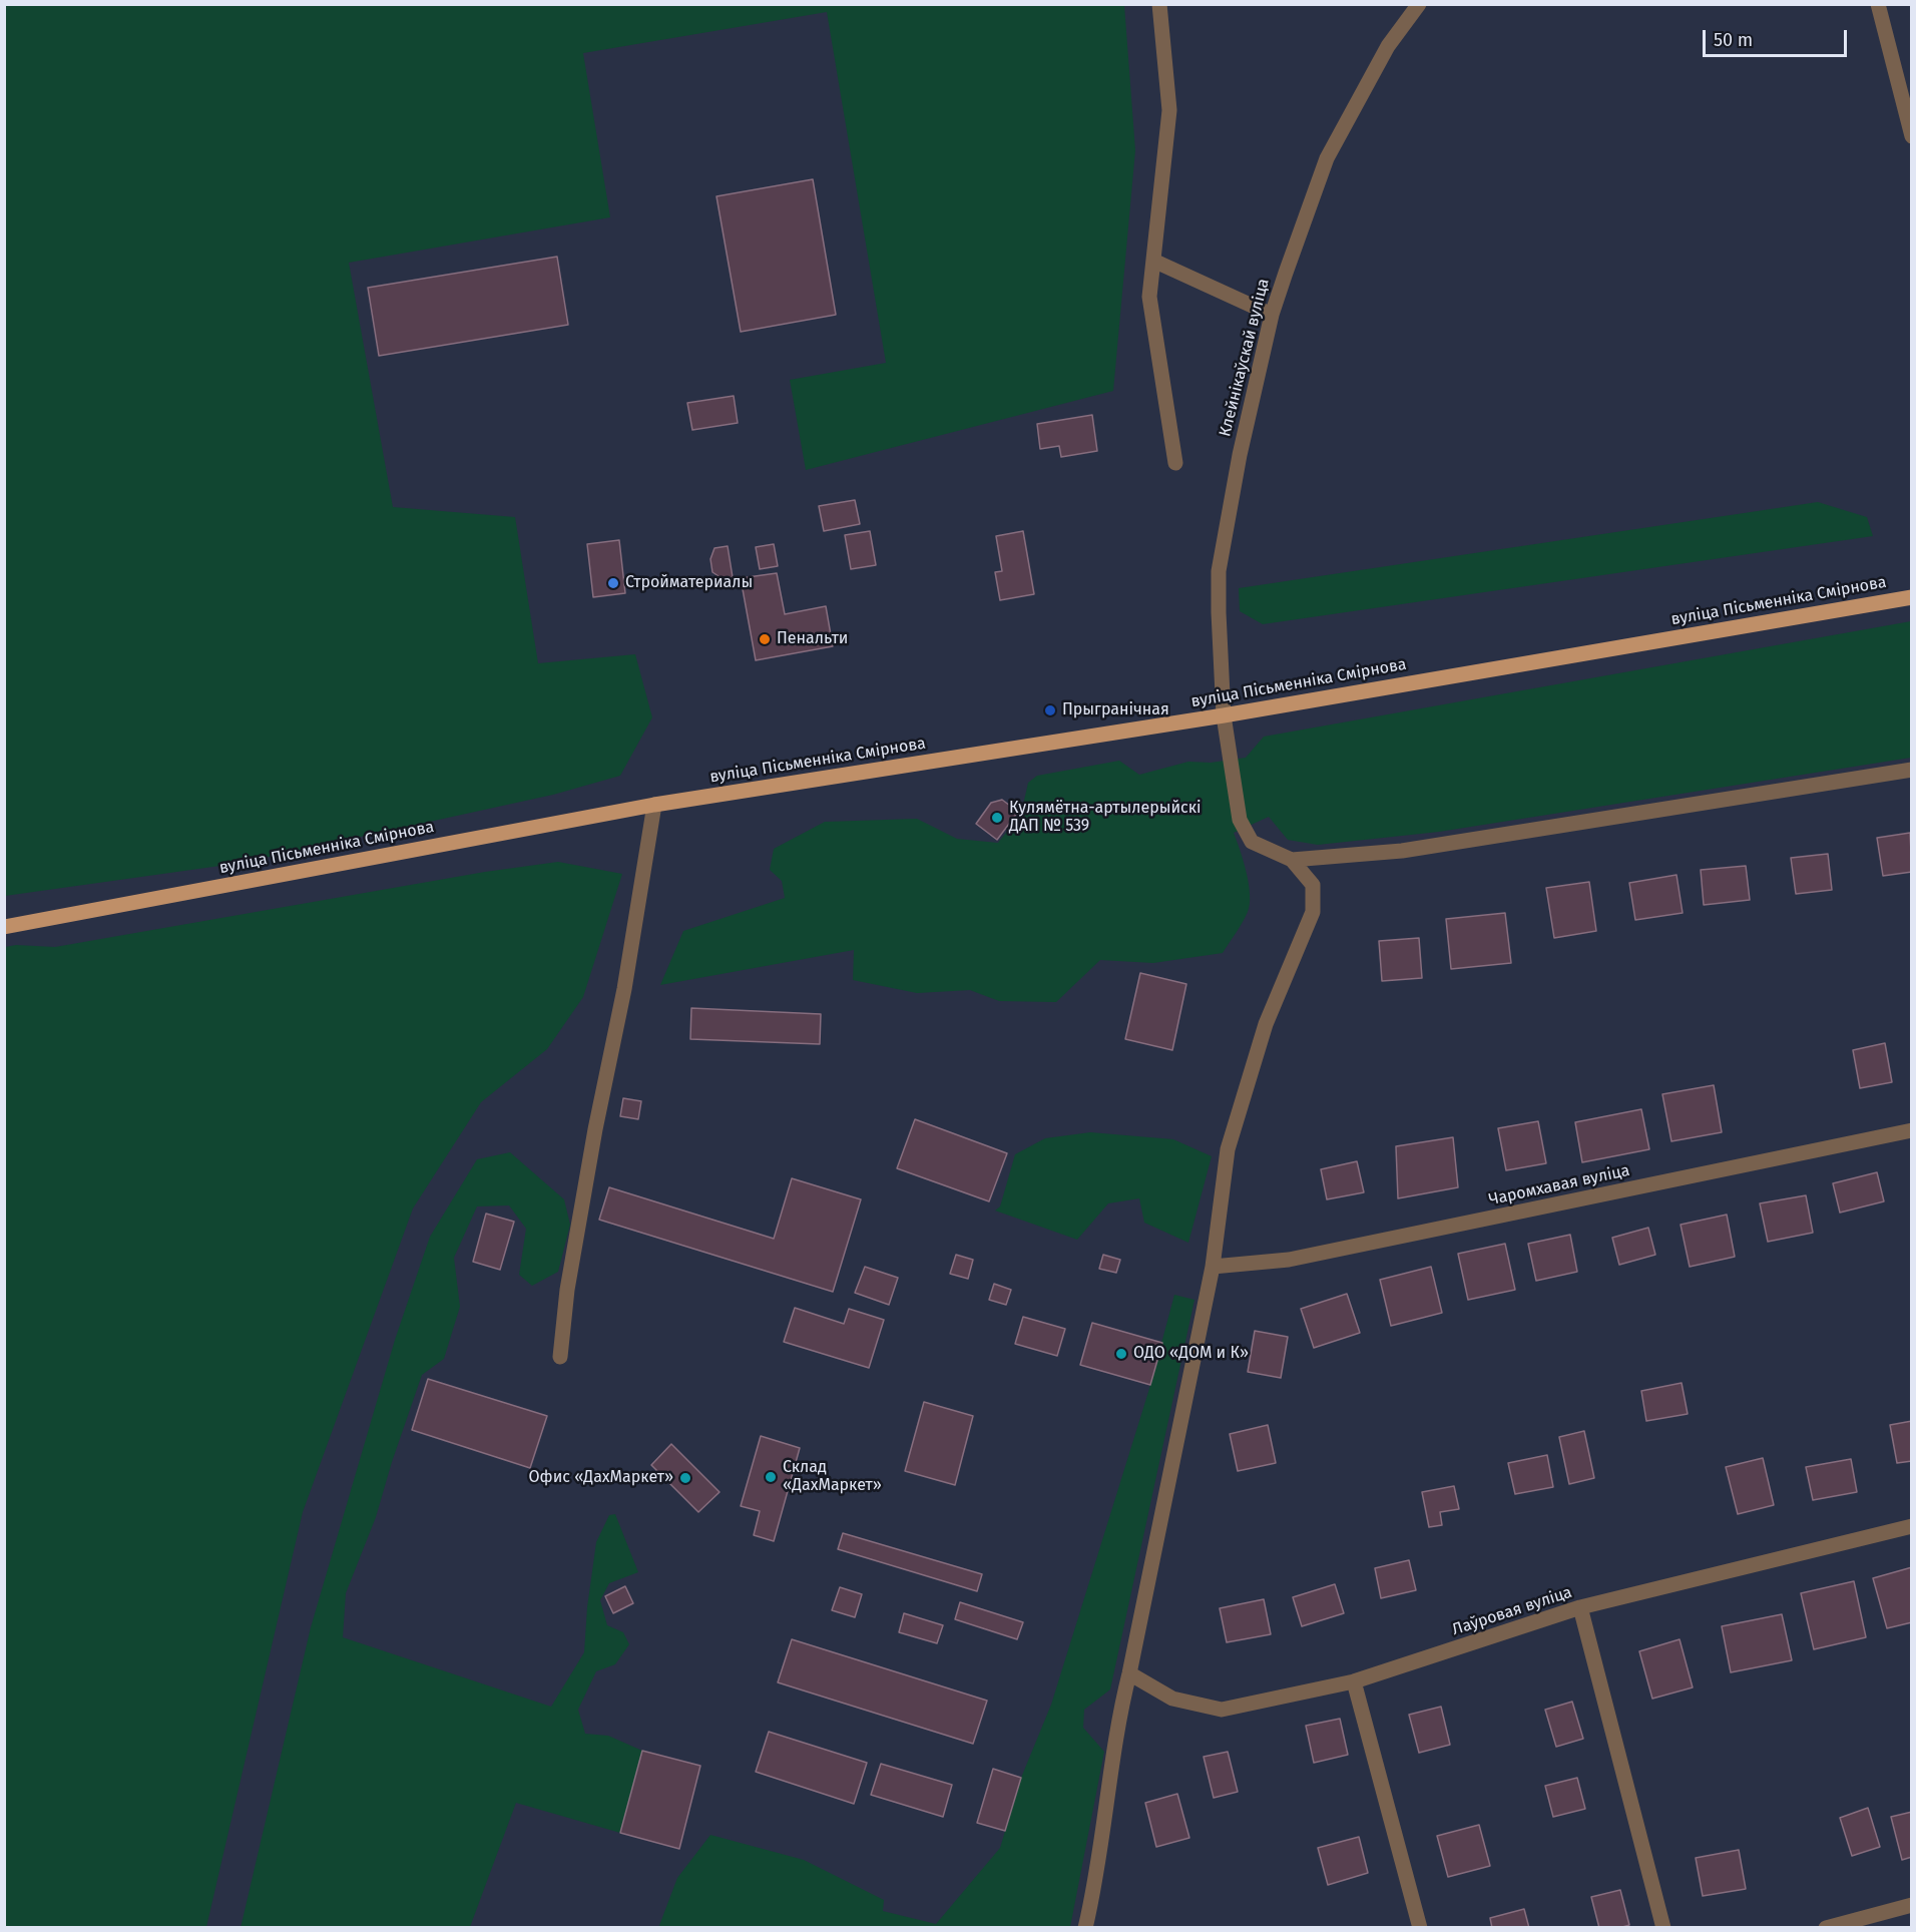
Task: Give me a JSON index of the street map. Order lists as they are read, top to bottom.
{
  "streets": {
    "main road": ["вуліца Пісьменніка Смірнова"],
    "street": ["Клейнікаўскай вуліца", "Чаромхавая вуліца", "Лаўровая вуліца"]
  },
  "crossings": [
    ["Клейнікаўскай вуліца", "вуліца Пісьменніка Смірнова"]
  ],
  "places": [
    "Стройматериалы",
    "Пенальти",
    "Прыгранічная",
    "Кулямётна-артылерыйскі ДАП № 539",
    "ОДО «ДОМ и К»",
    "Склад «ДахМаркет»",
    "Офис «ДахМаркет»"
  ],
  "scale_bar": "50 m"
}
